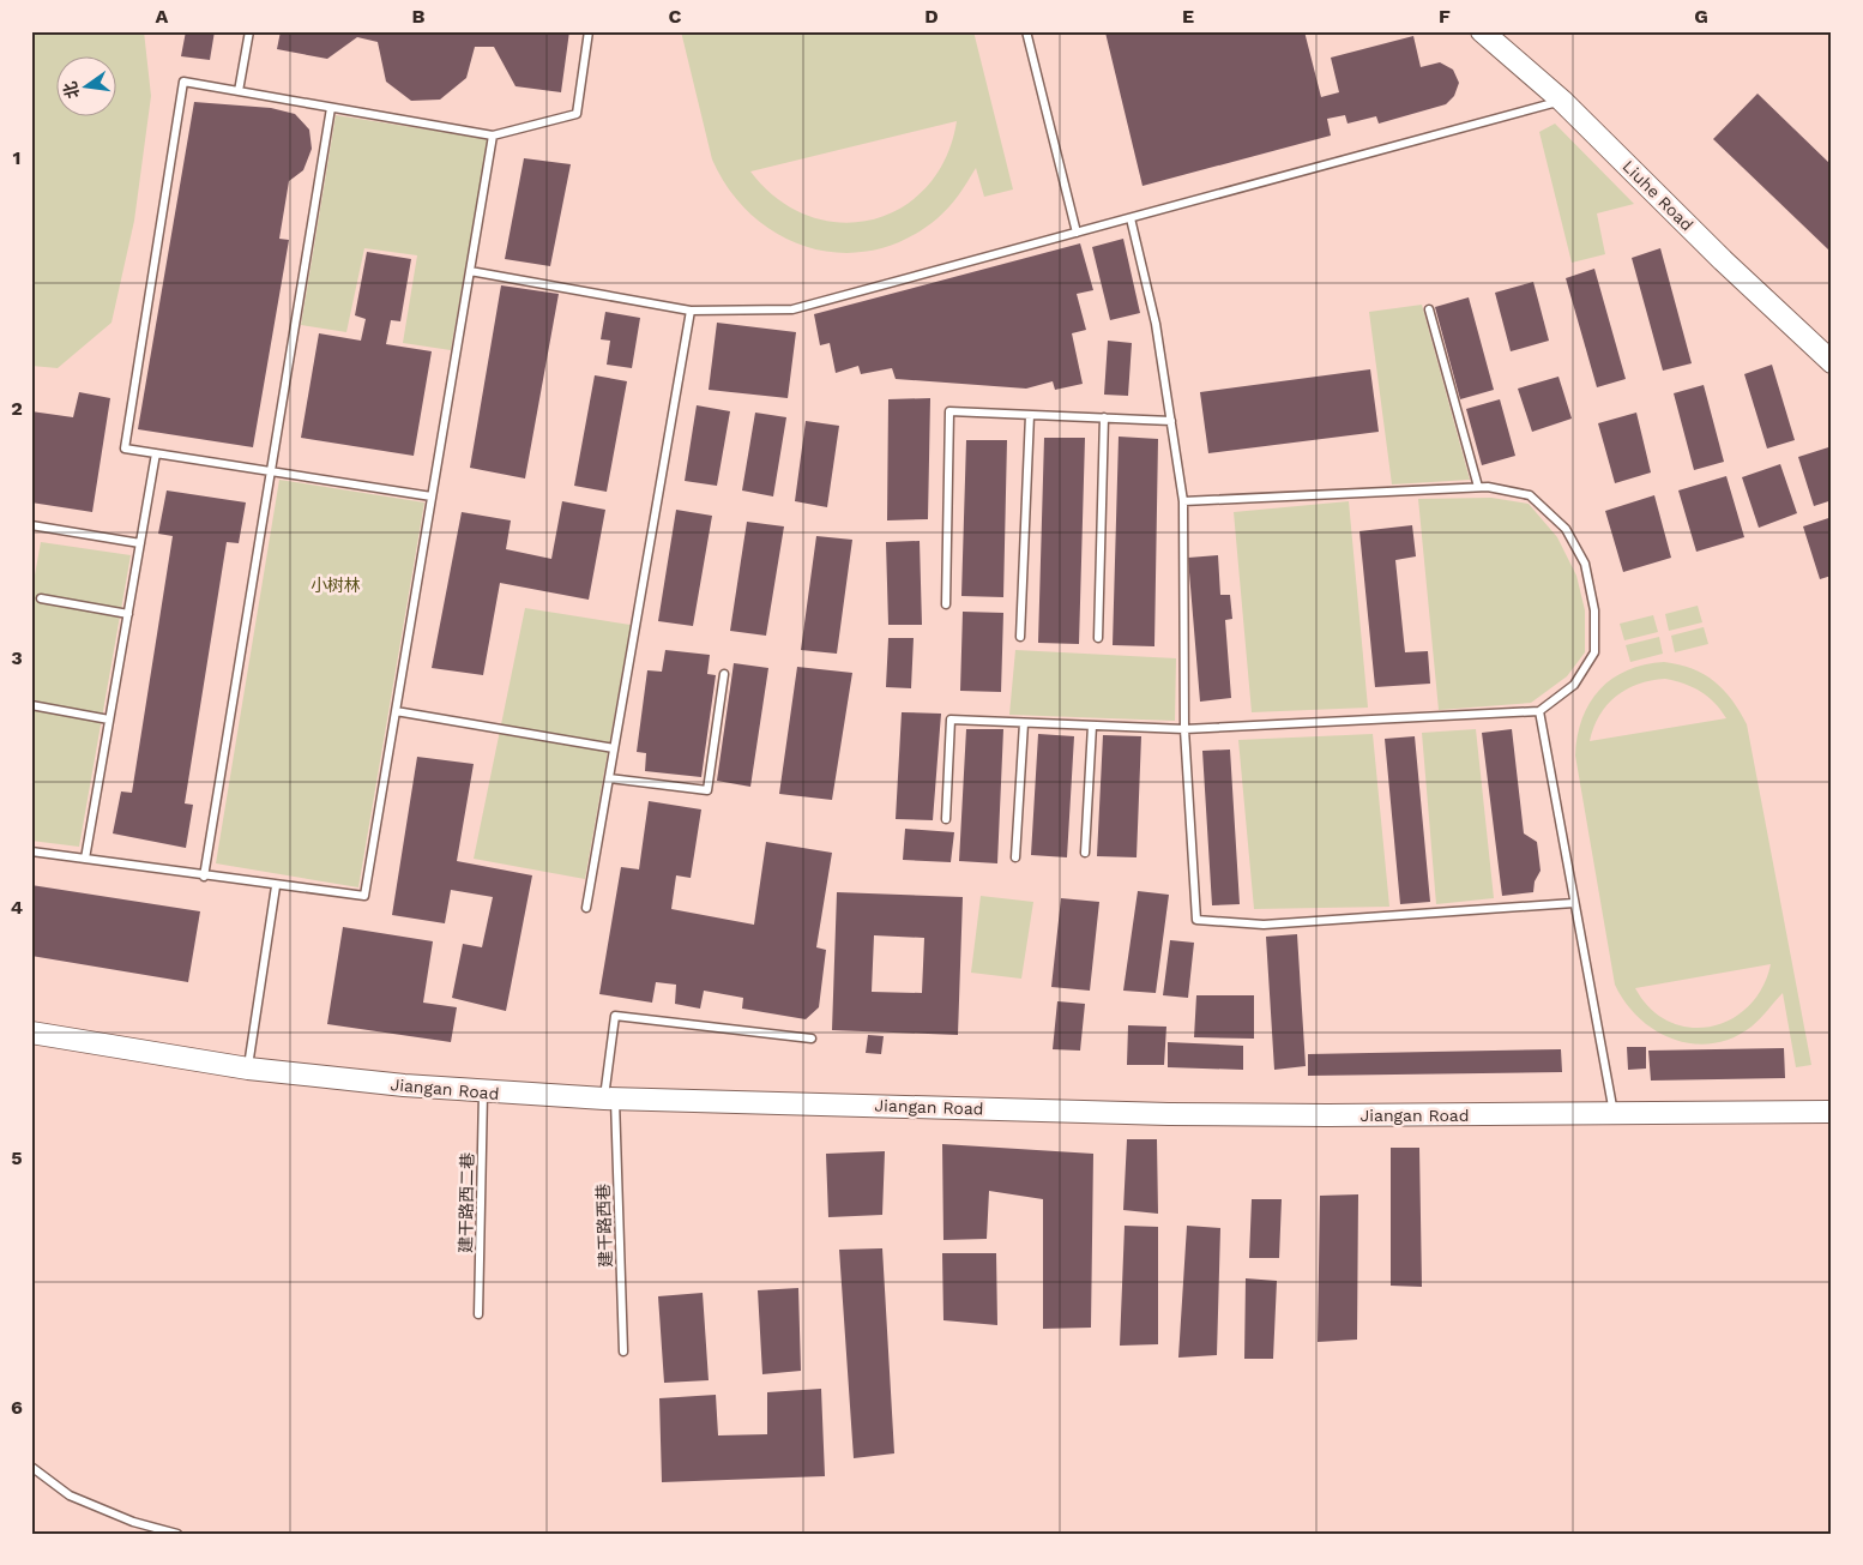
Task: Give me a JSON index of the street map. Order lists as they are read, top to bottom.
{
  "streets": {
    "main road": ["Liuhe Road", "Jiangan Road"],
    "lane": ["建干路西二巷", "建干路西巷"]
  },
  "crossings": [
    ["Jiangan Road", "建干路西二巷"],
    ["Jiangan Road", "建干路西巷"]
  ],
  "parks": ["小树林"],
  "north": "left",
  "grid": {
    "columns": [
      "A",
      "B",
      "C",
      "D",
      "E",
      "F",
      "G"
    ],
    "rows": [
      "1",
      "2",
      "3",
      "4",
      "5",
      "6"
    ]
  }
}
